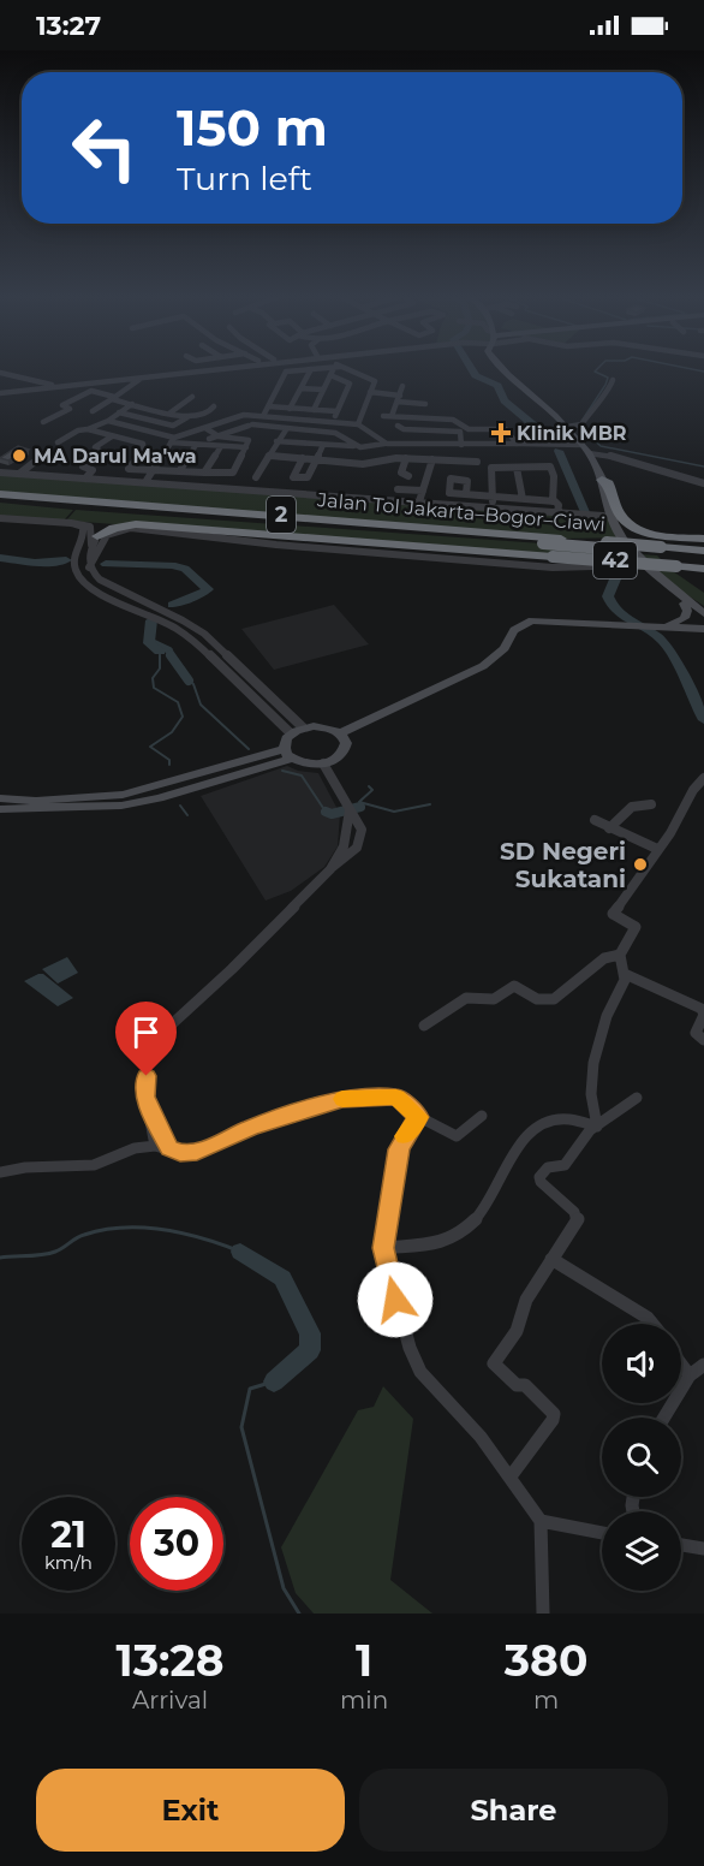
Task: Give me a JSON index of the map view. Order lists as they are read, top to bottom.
{
  "streets": {
    "highway": ["Jalan Tol Jakarta–Bogor–Ciawi", "2", "42"]
  },
  "places": {
    "health": ["Klinik MBR"],
    "other": ["MA Darul Ma'wa", "SD Negeri Sukatani"]
  },
  "page": {
    "status": "13:27",
    "turn": ["150 m", "Turn left"],
    "speed": "21 km/h",
    "limit": "30",
    "eta": [
      "13:28",
      "Arrival",
      "1",
      "min",
      "380",
      "m"
    ],
    "buttons": ["Exit", "Share"]
  }
}
